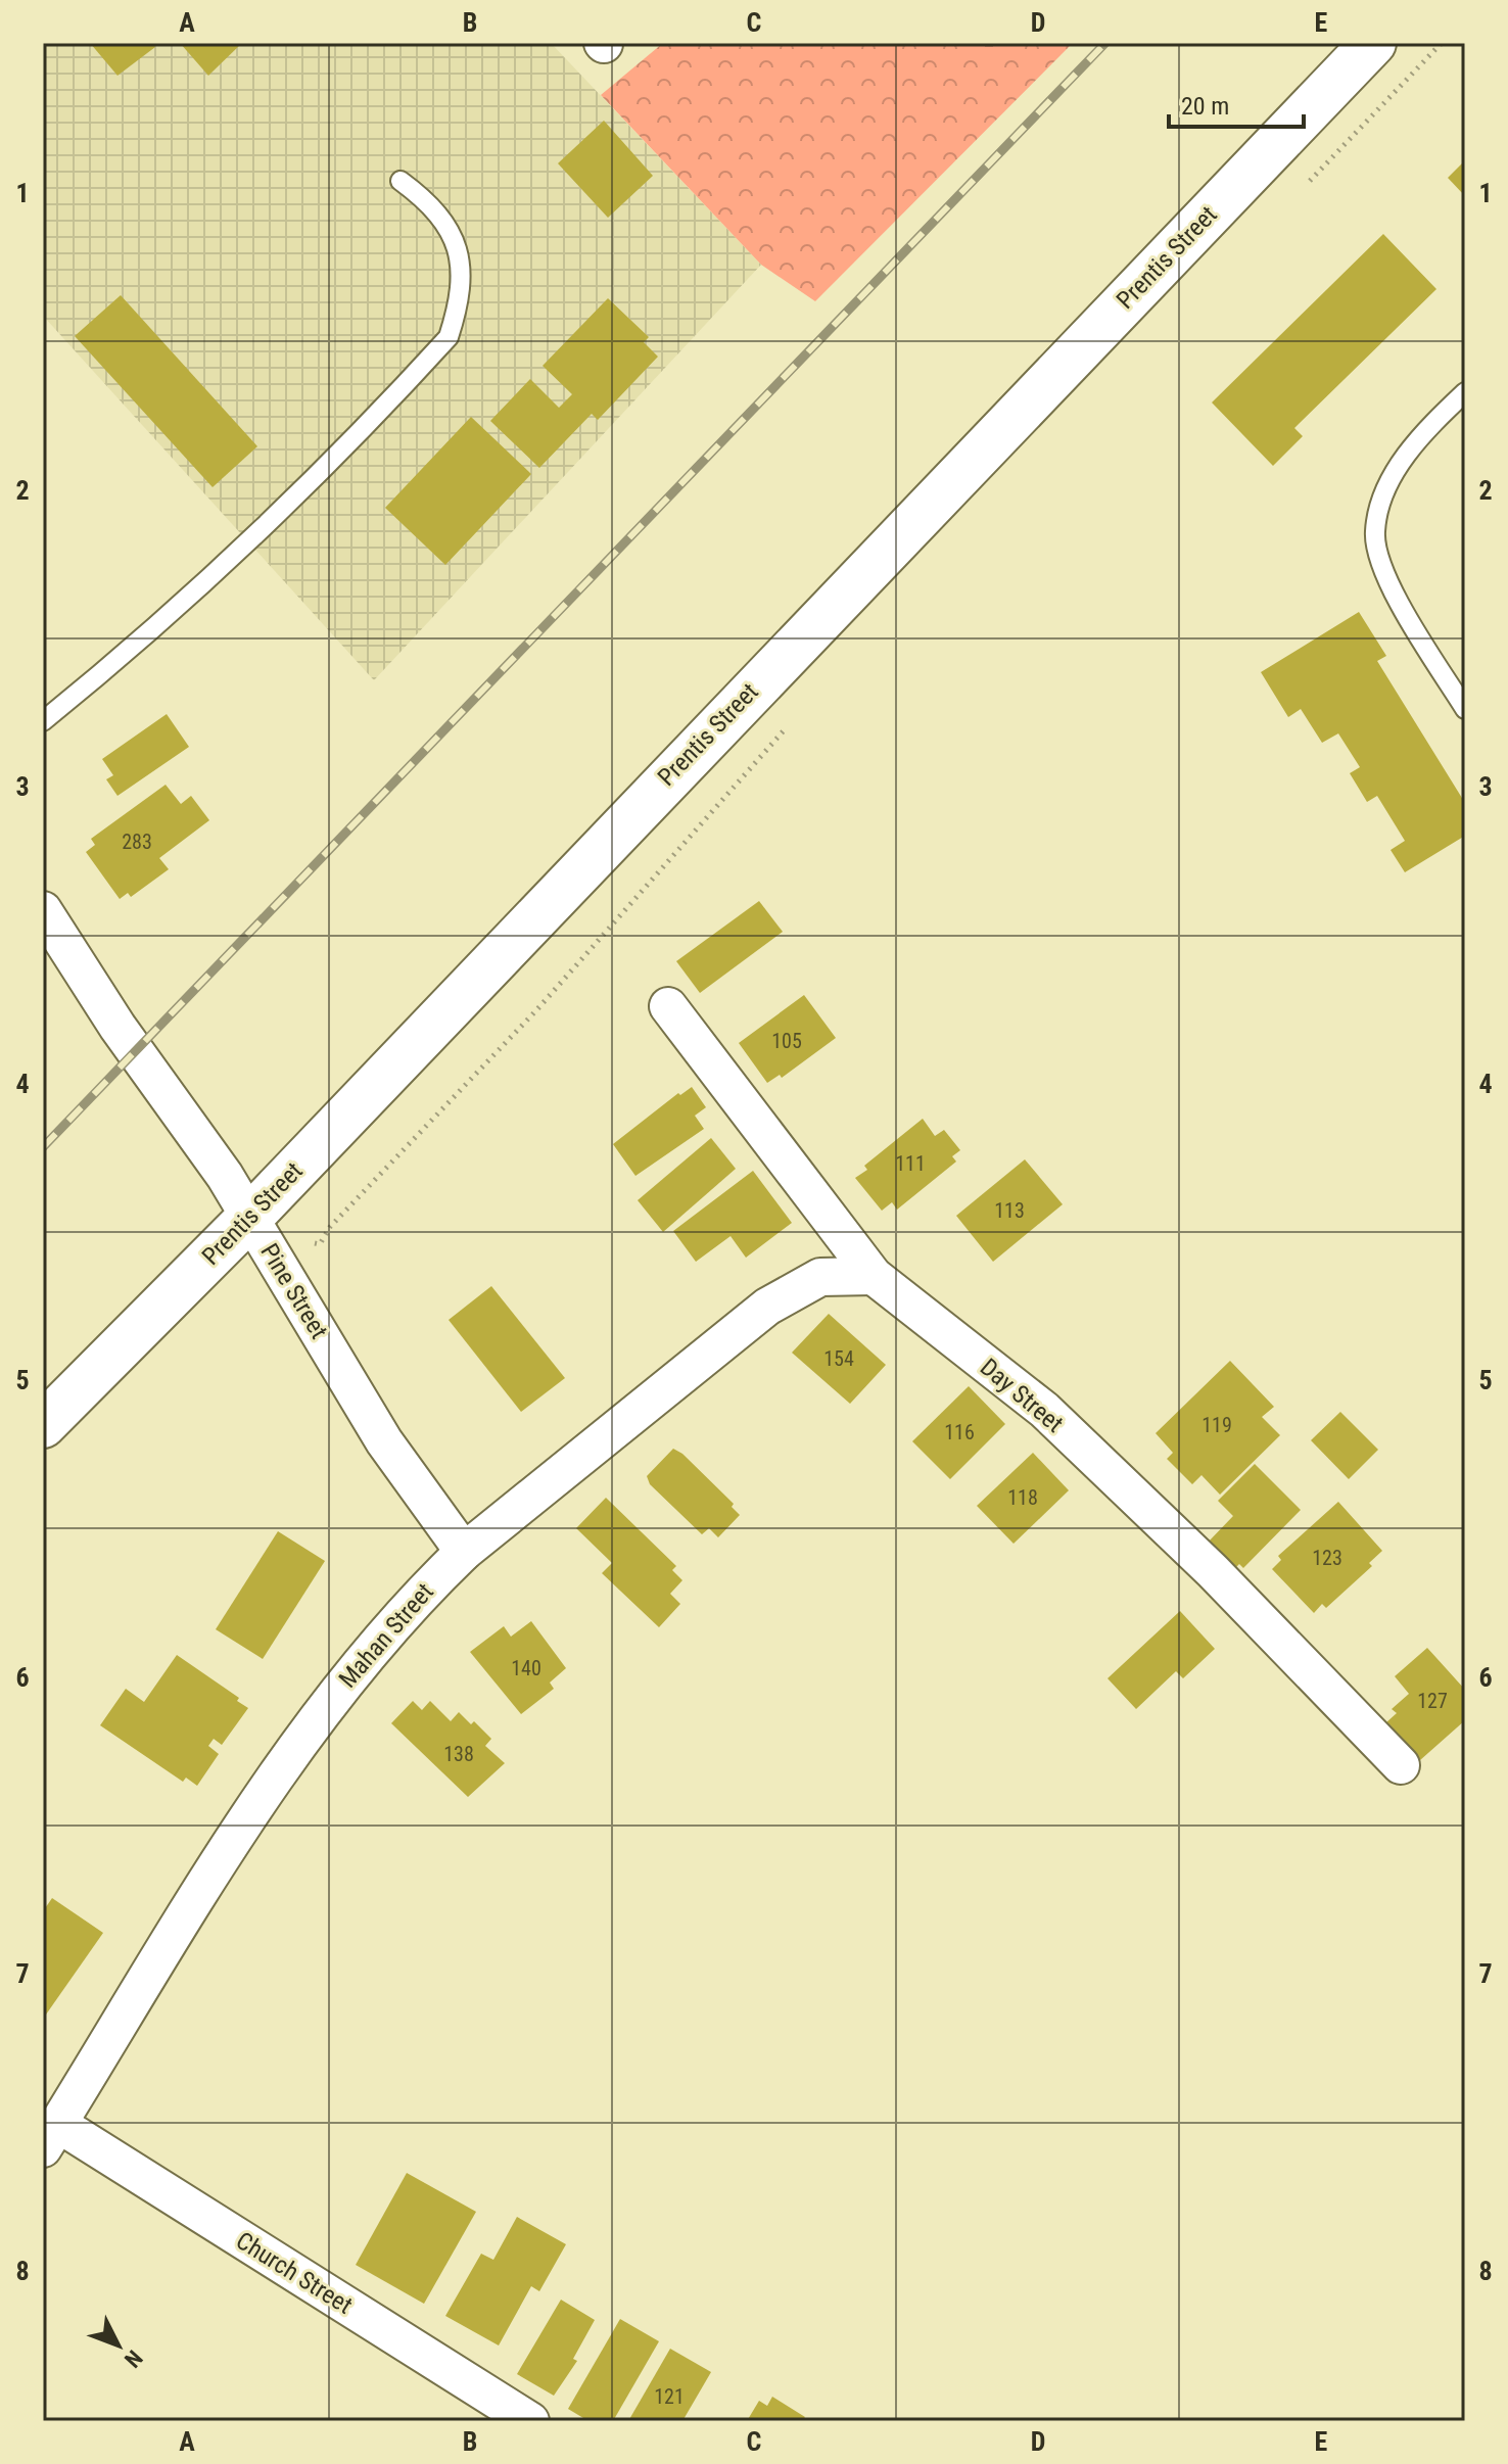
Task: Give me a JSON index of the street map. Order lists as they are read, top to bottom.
{
  "streets": {
    "street": [
      "Prentis Street",
      "Pine Street",
      "Day Street",
      "Mahan Street",
      "Church Street"
    ]
  },
  "crossings": [
    ["Prentis Street", "Pine Street"],
    ["Pine Street", "Mahan Street"],
    ["Day Street", "Mahan Street"],
    ["Mahan Street", "Church Street"]
  ],
  "house_numbers": [
    "283",
    "105",
    "111",
    "113",
    "154",
    "119",
    "116",
    "118",
    "123",
    "140",
    "127",
    "138",
    "121"
  ],
  "scale_bar": "20 m",
  "north": "bottom right",
  "grid": {
    "columns": [
      "A",
      "B",
      "C",
      "D",
      "E"
    ],
    "rows": [
      "1",
      "2",
      "3",
      "4",
      "5",
      "6",
      "7",
      "8"
    ]
  }
}
